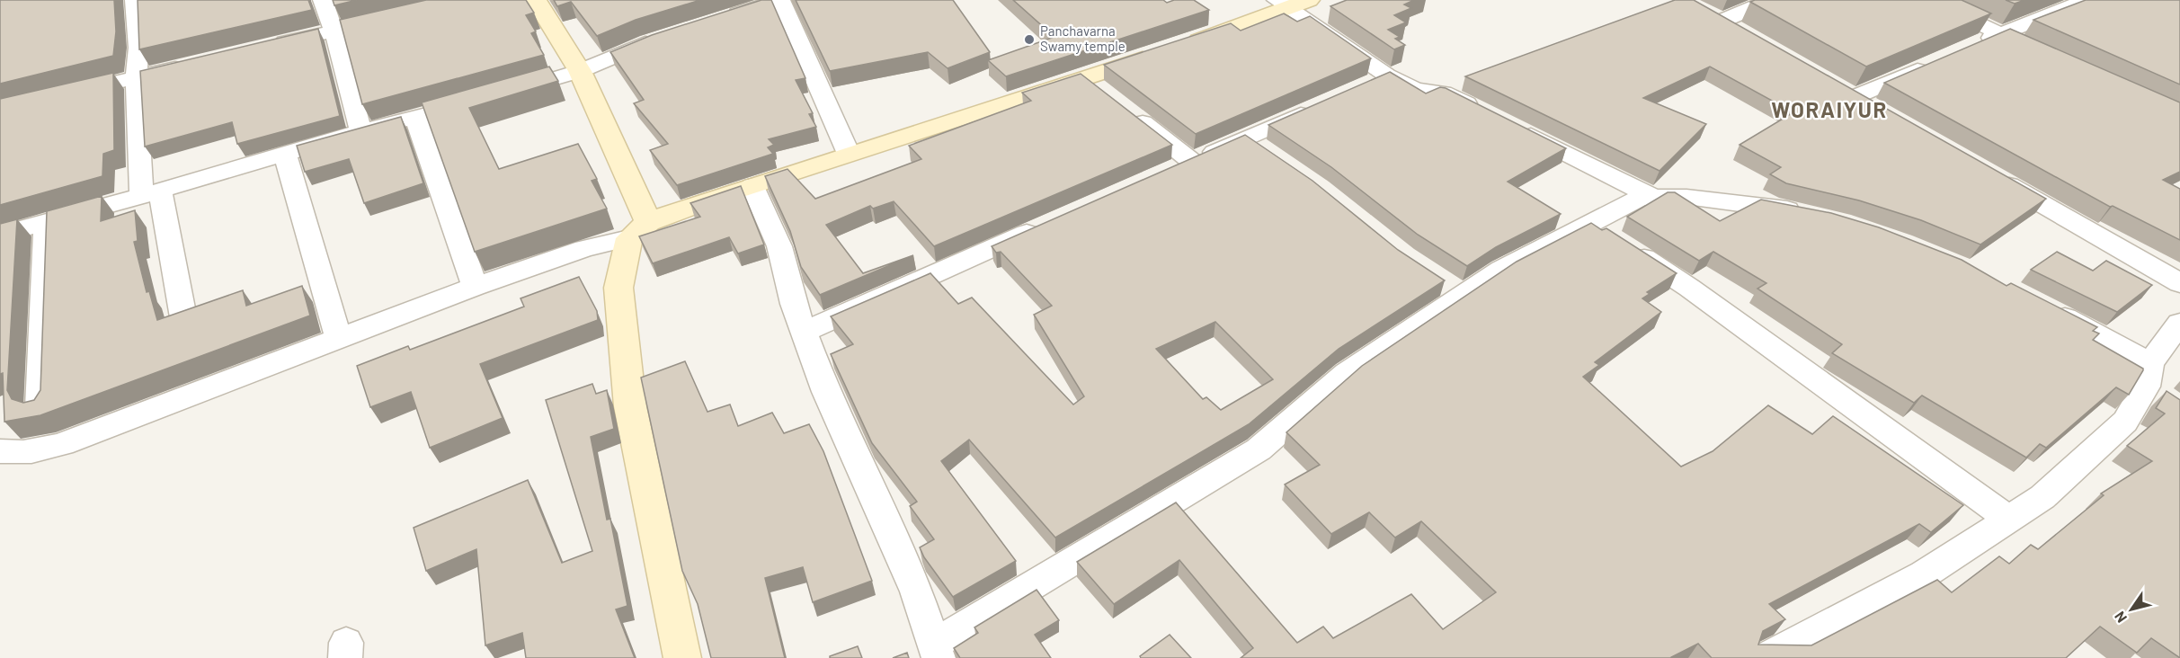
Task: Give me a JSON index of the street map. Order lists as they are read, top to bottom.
{
  "districts": ["WORAIYUR"],
  "places": ["Panchavarna Swamy temple"],
  "north": "bottom left"
}
